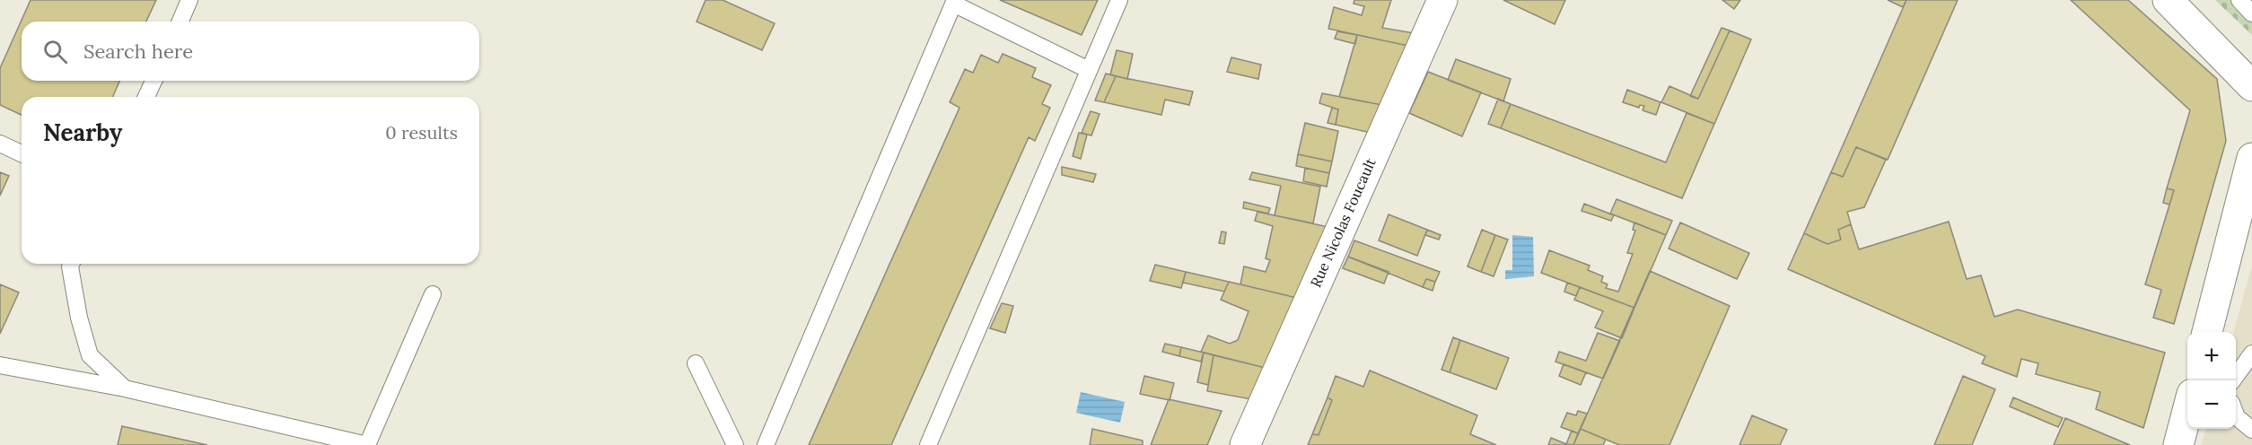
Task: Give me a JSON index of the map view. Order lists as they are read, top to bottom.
{
  "streets": {
    "street": ["Rue Nicolas Foucault"]
  },
  "page": {
    "search": "Search here",
    "heading": ["Nearby", "0 results"],
    "map_buttons": ["+", "−"]
  }
}
